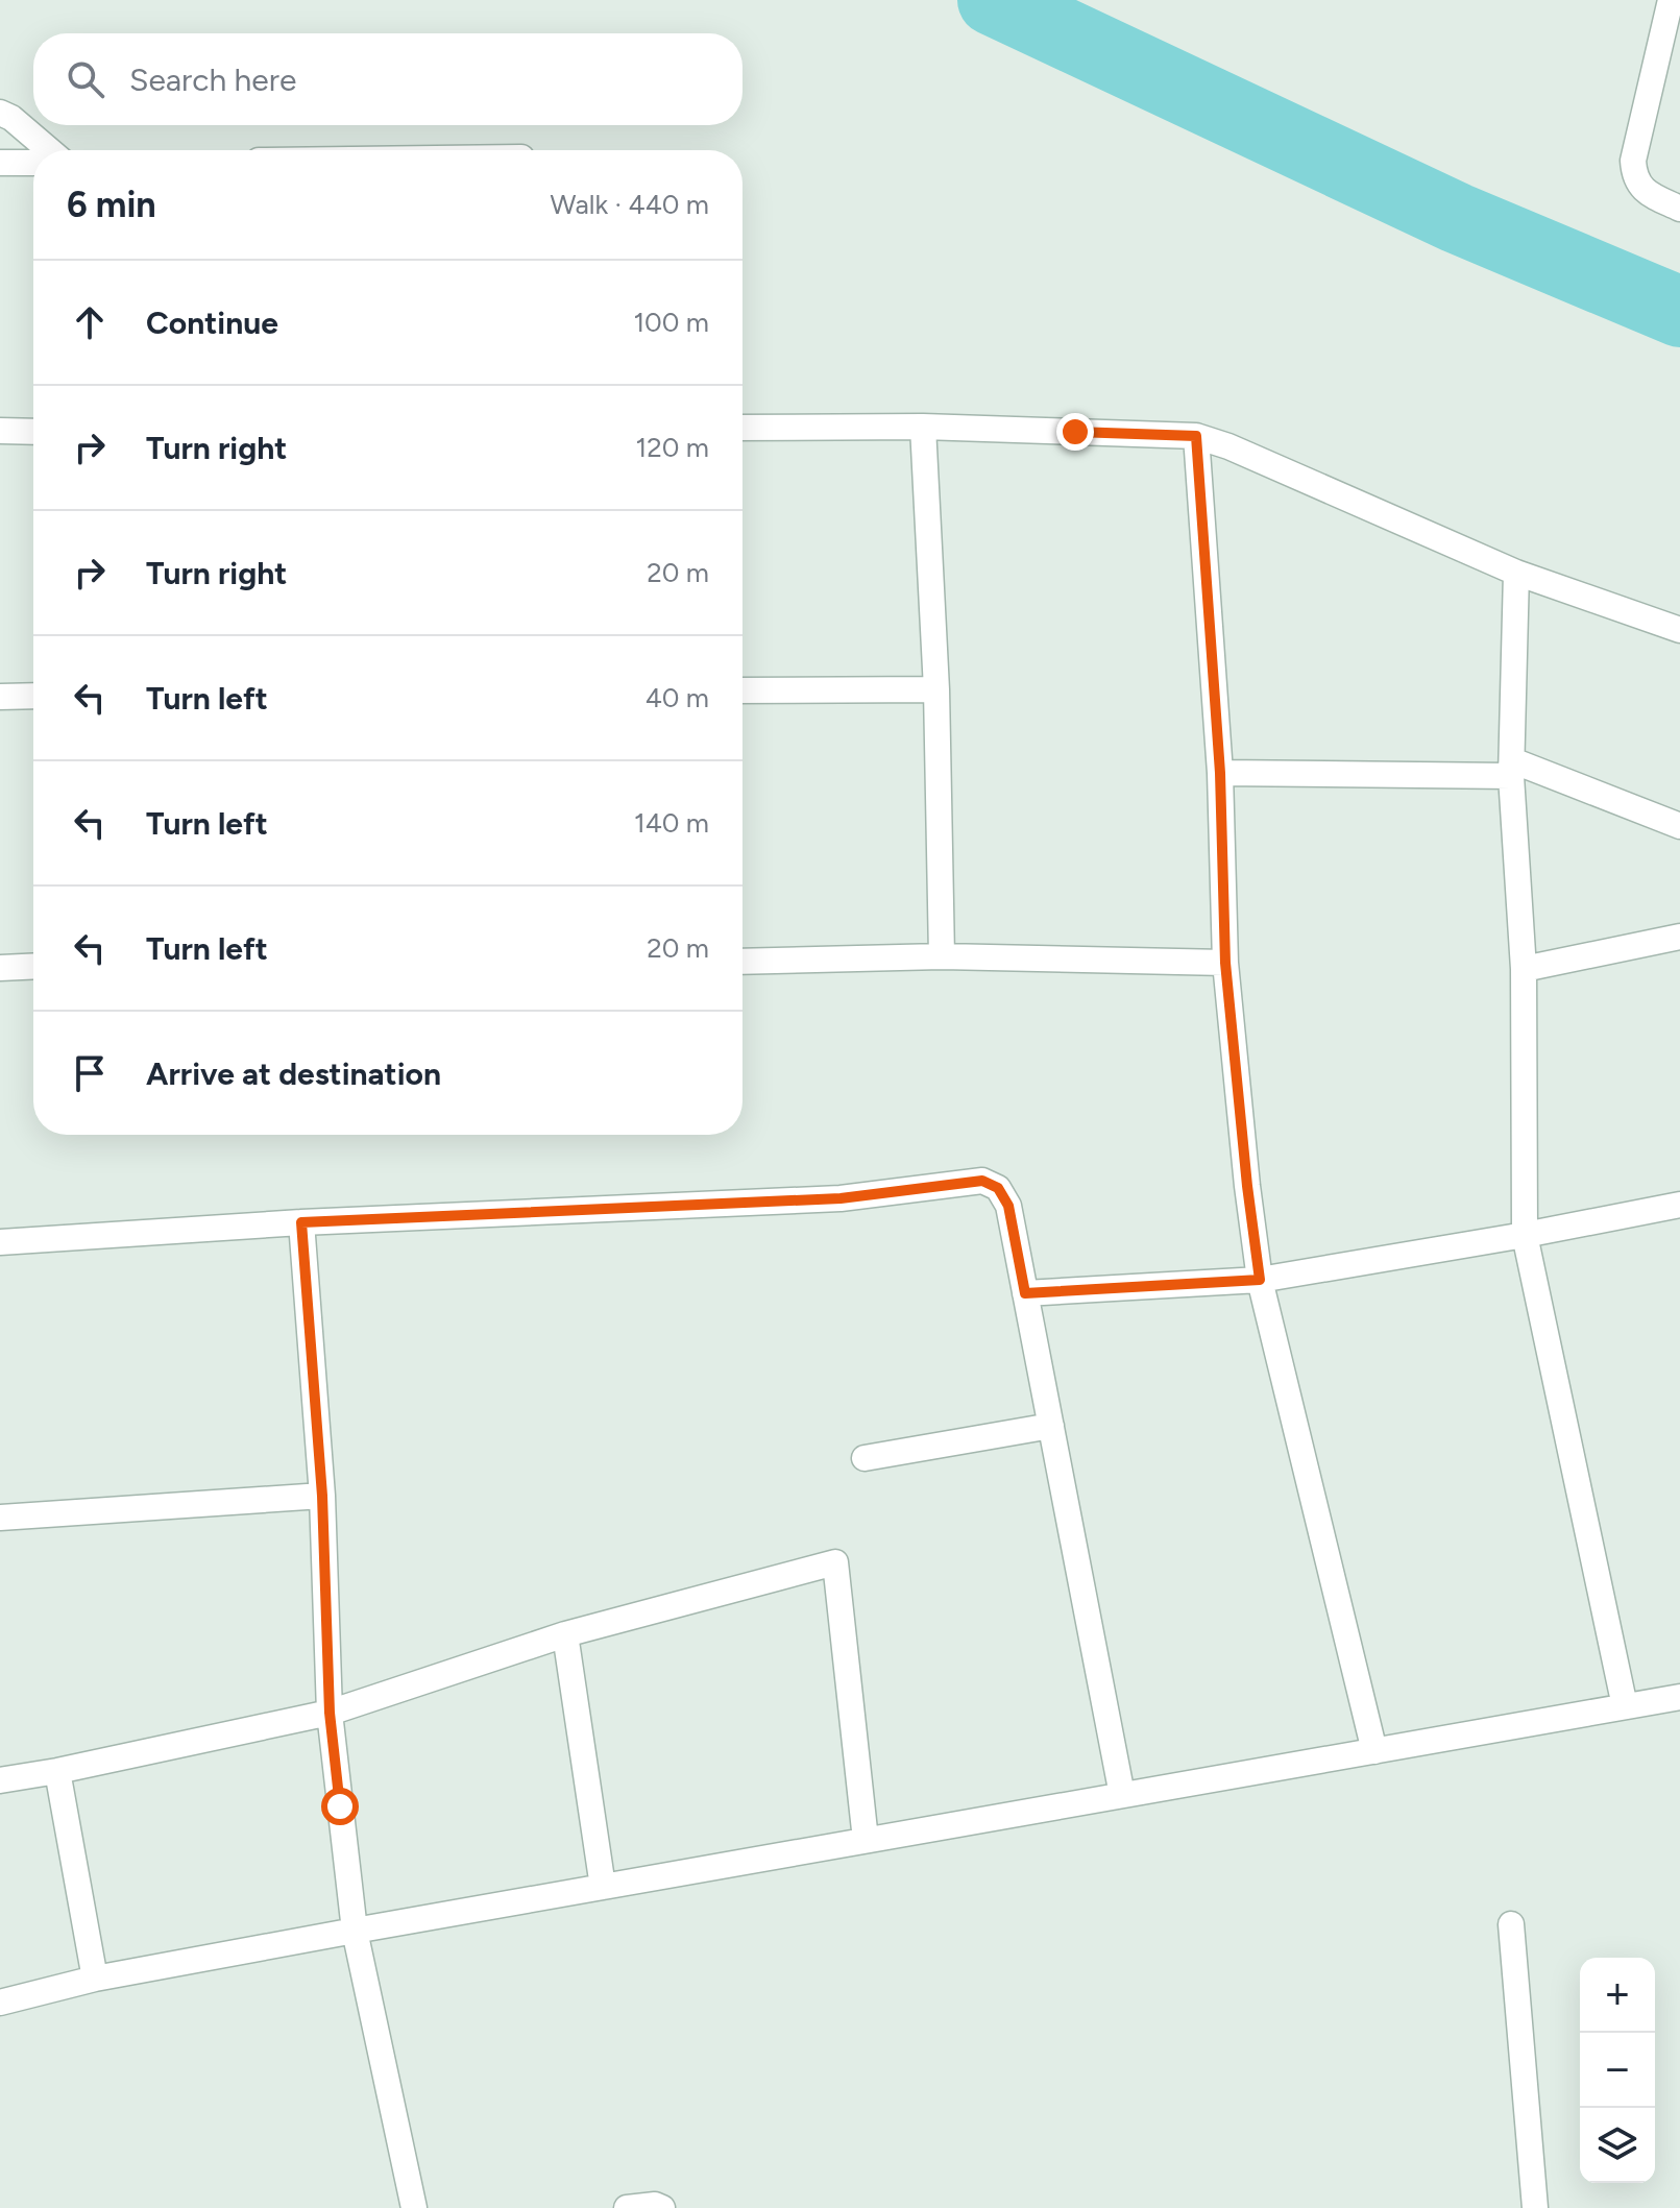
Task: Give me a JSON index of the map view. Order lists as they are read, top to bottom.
{
  "page": {
    "search": "Search here",
    "heading": ["6 min", "Walk · 440 m"],
    "list": [
      ["Continue", "100 m"],
      ["Turn right", "120 m"],
      ["Turn right", "20 m"],
      ["Turn left", "40 m"],
      ["Turn left", "140 m"],
      ["Turn left", "20 m"],
      "Arrive at destination"
    ],
    "map_buttons": ["+", "−"]
  }
}
